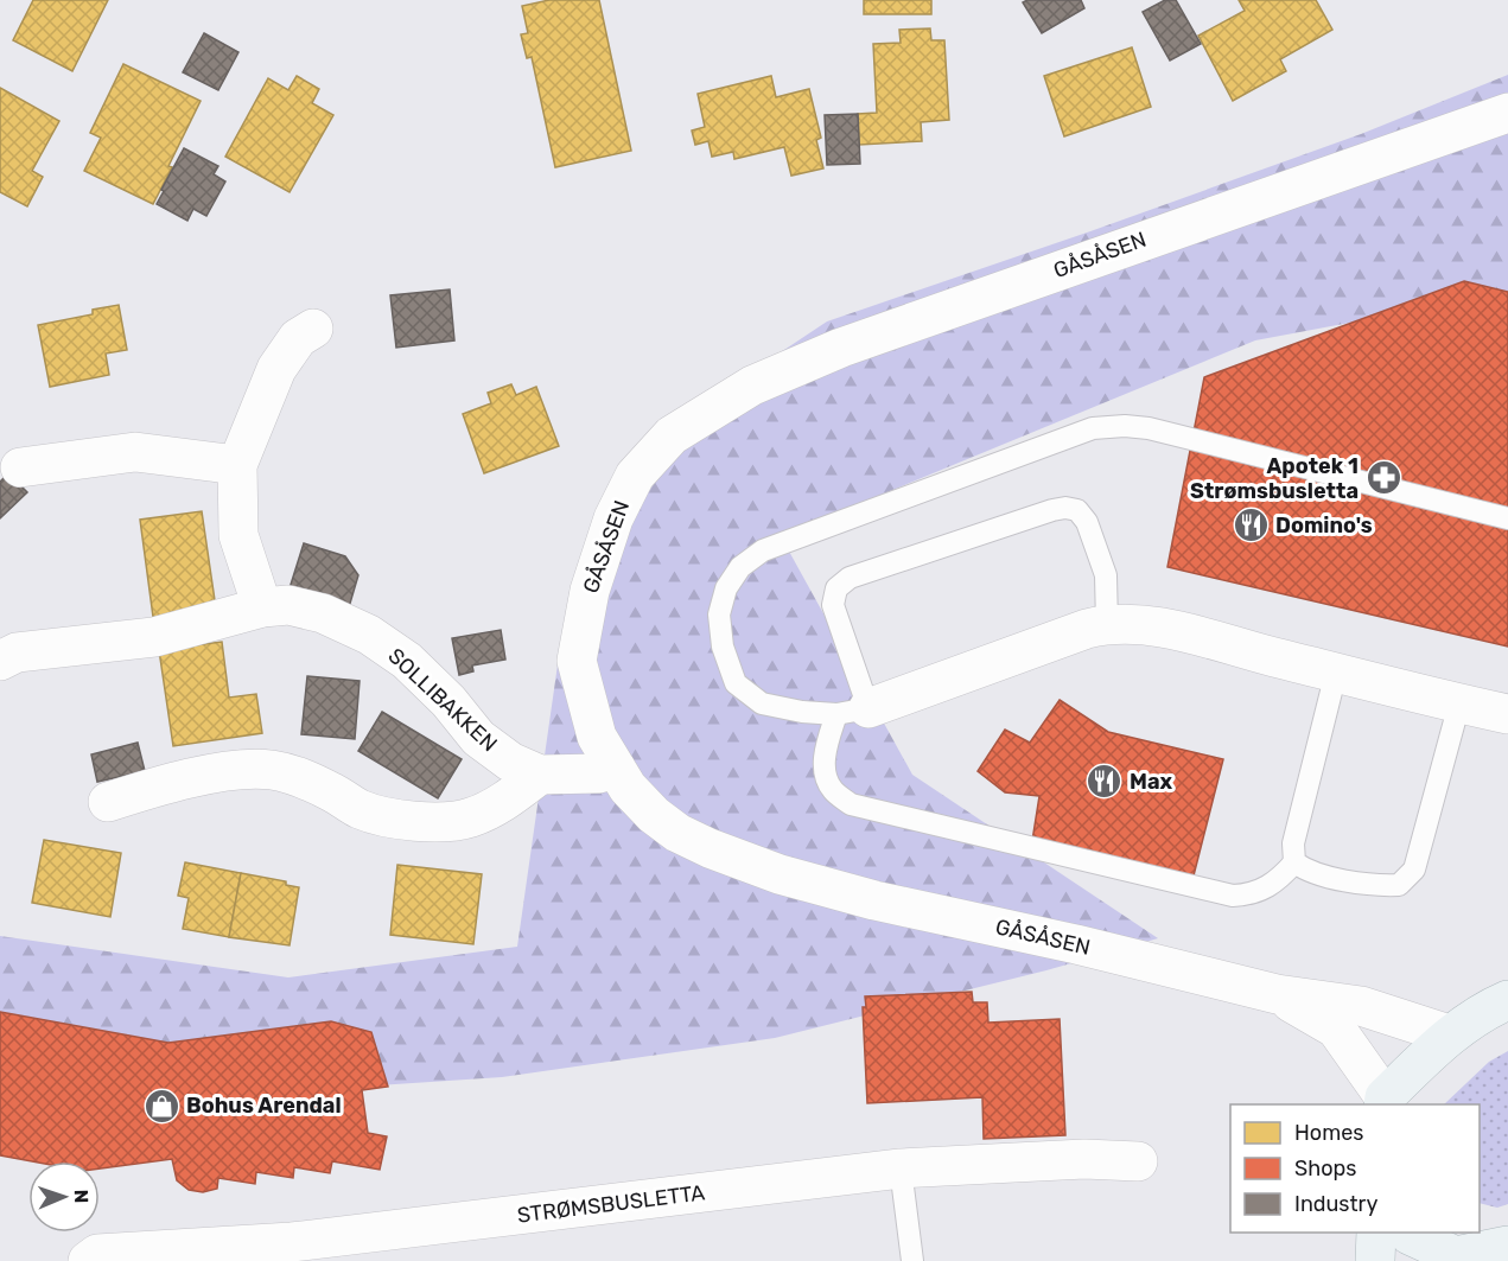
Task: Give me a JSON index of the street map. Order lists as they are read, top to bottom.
{
  "streets": {
    "street": ["GÅSÅSEN", "SOLLIBAKKEN", "STRØMSBUSLETTA"]
  },
  "crossings": [
    ["GÅSÅSEN", "SOLLIBAKKEN"]
  ],
  "places": {
    "pharmacy": ["Apotek 1 Strømsbusletta"],
    "restaurant": ["Domino's", "Max"],
    "shop": ["Bohus Arendal"]
  },
  "legend": ["Homes", "Shops", "Industry"],
  "north": "right"
}
